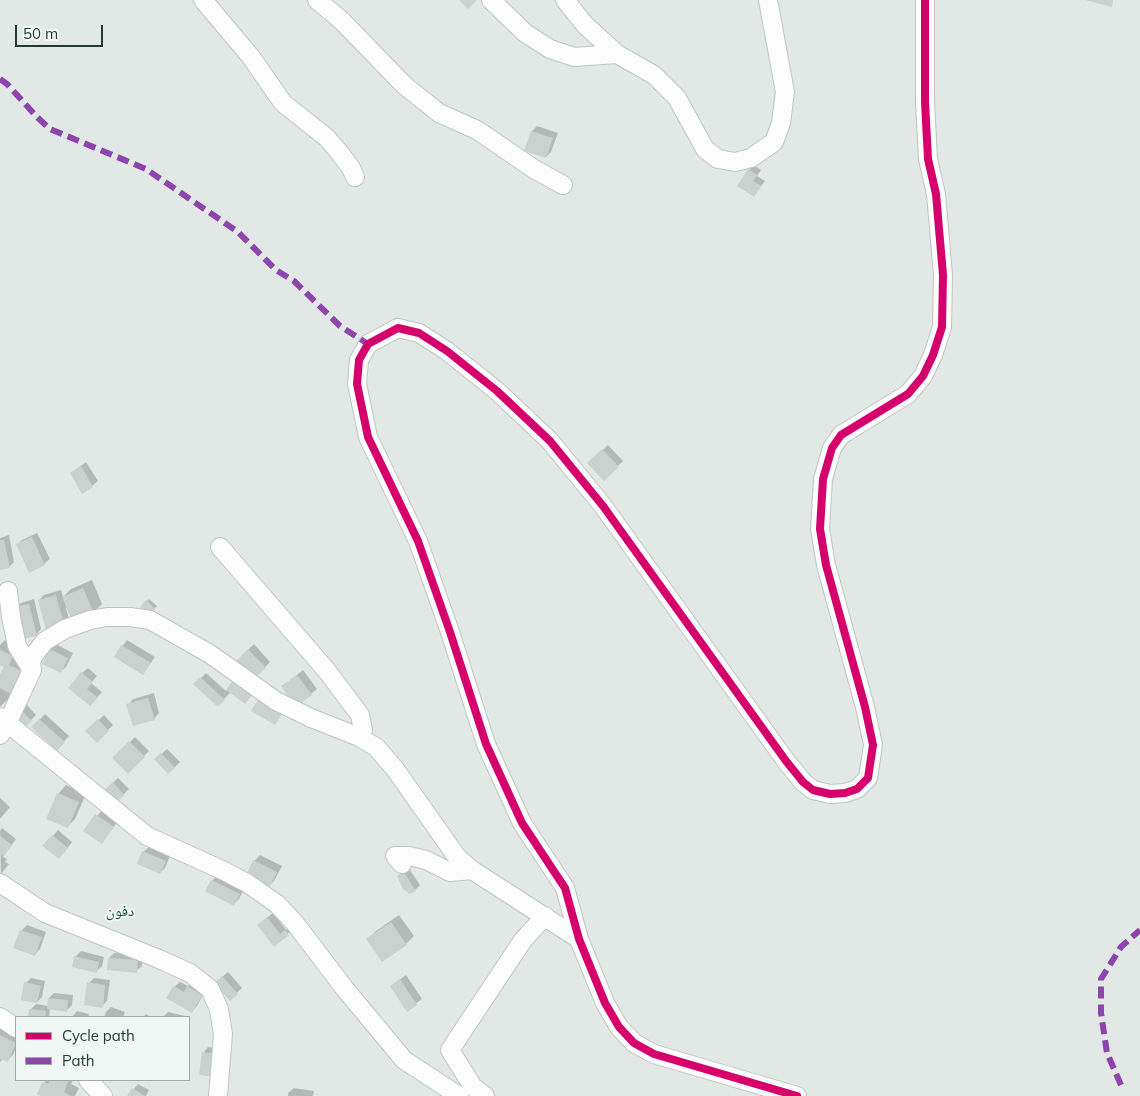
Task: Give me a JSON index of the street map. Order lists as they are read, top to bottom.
{
  "districts": ["دفون"],
  "legend": ["Cycle path", "Path"],
  "scale_bar": "50 m"
}
